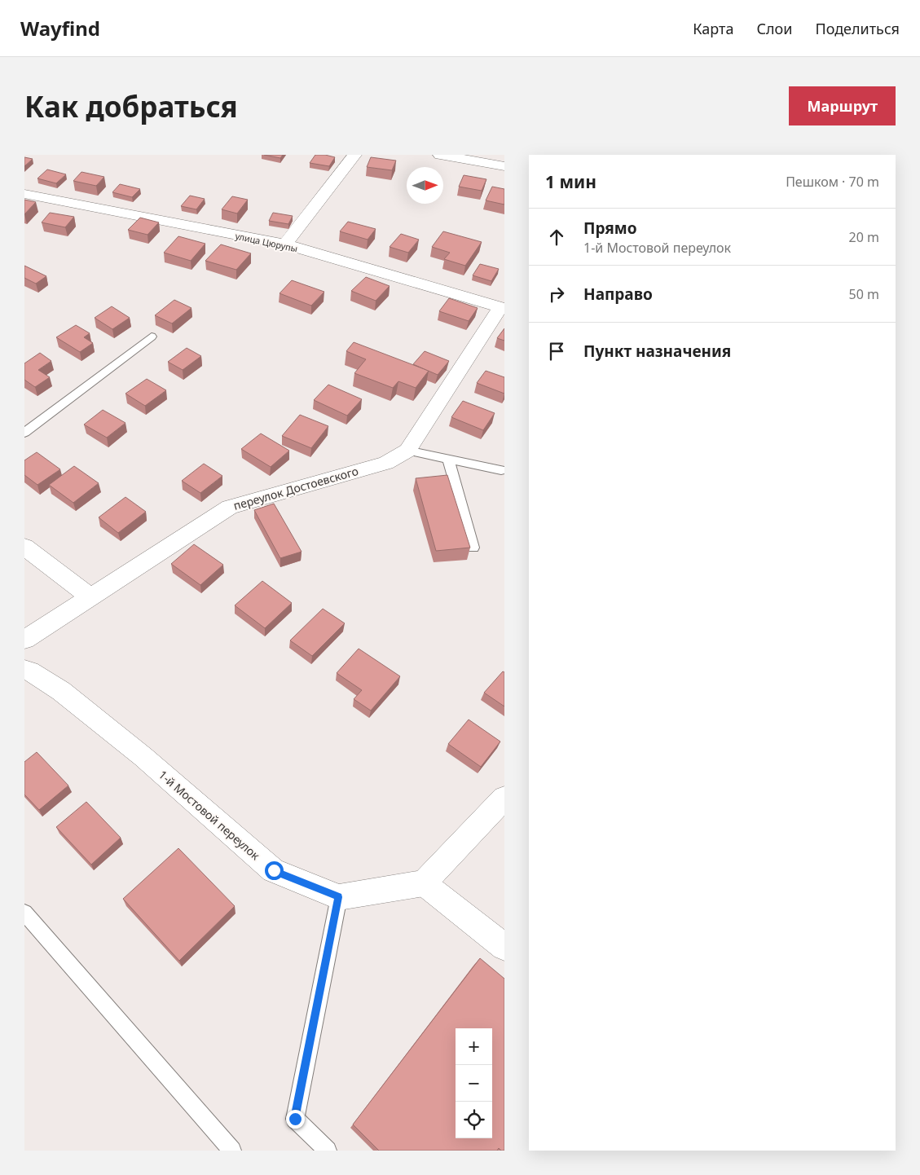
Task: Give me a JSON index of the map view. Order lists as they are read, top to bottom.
{
  "streets": {
    "street": ["улица Цюрупы", "переулок Достоевского", "1-й Мостовой переулок"]
  },
  "crossings": [
    ["улица Цюрупы", "переулок Достоевского"]
  ],
  "north": "right",
  "page": {
    "header": "Wayfind",
    "nav": ["Карта", "Слои", "Поделиться"],
    "buttons": "Маршрут",
    "title": "Как добраться",
    "heading": ["1 мин", "Пешком · 70 m"],
    "list": [
      ["Прямо", "1-й Мостовой переулок", "20 m"],
      ["Направо", "50 m"],
      "Пункт назначения"
    ],
    "map_buttons": ["+", "−"]
  }
}
